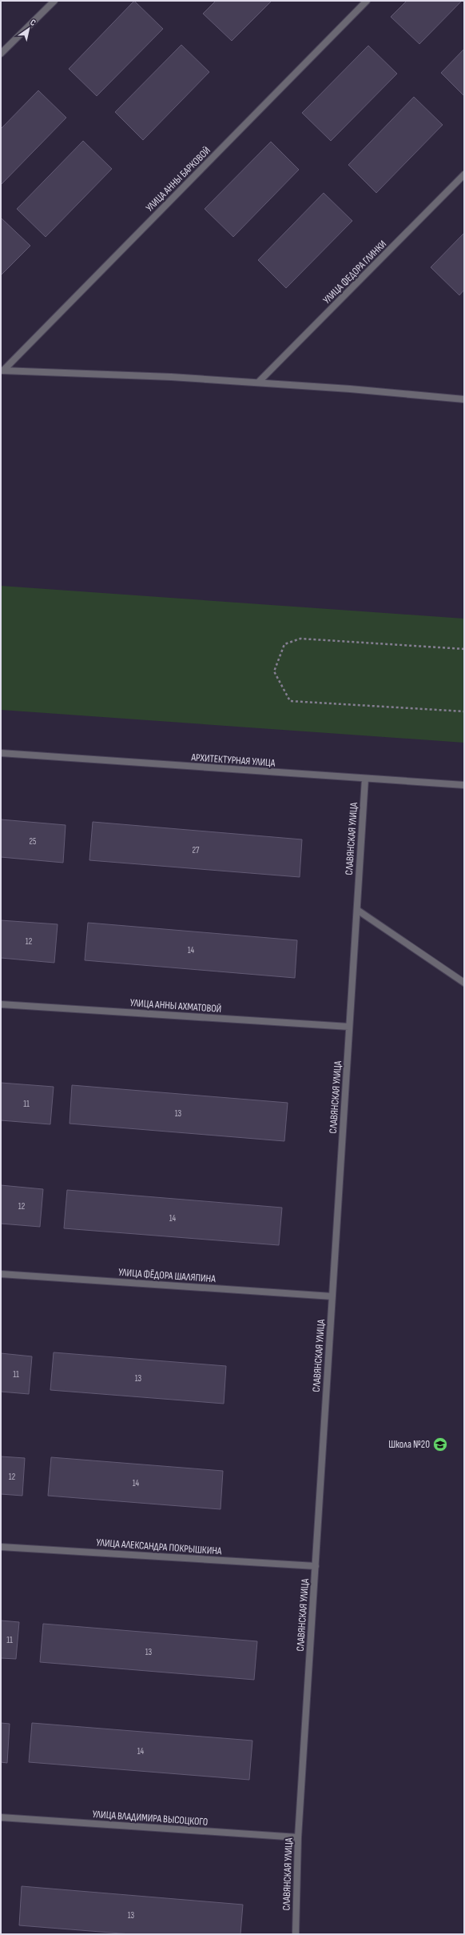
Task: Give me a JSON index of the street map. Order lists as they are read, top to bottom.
{
  "streets": {
    "street": [
      "УЛИЦА АННЫ БАРКОВОЙ",
      "УЛИЦА ФЕДОРА ГЛИНКИ",
      "АРХИТЕКТУРНАЯ УЛИЦА",
      "СЛАВЯНСКАЯ УЛИЦА",
      "УЛИЦА АННЫ АХМАТОВОЙ",
      "УЛИЦА ФЁДОРА ШАЛЯПИНА",
      "УЛИЦА АЛЕКСАНДРА ПОКРЫШКИНА",
      "УЛИЦА ВЛАДИМИРА ВЫСОЦКОГО"
    ]
  },
  "crossings": [
    ["АРХИТЕКТУРНАЯ УЛИЦА", "СЛАВЯНСКАЯ УЛИЦА"],
    ["СЛАВЯНСКАЯ УЛИЦА", "УЛИЦА АННЫ АХМАТОВОЙ"],
    ["СЛАВЯНСКАЯ УЛИЦА", "УЛИЦА ФЁДОРА ШАЛЯПИНА"],
    ["СЛАВЯНСКАЯ УЛИЦА", "УЛИЦА АЛЕКСАНДРА ПОКРЫШКИНА"],
    ["СЛАВЯНСКАЯ УЛИЦА", "УЛИЦА ВЛАДИМИРА ВЫСОЦКОГО"]
  ],
  "places": {
    "school or university": ["Школа №20"]
  },
  "house_numbers": [
    "25",
    "27",
    "12",
    "14",
    "11",
    "13",
    "12",
    "14",
    "11",
    "13",
    "12",
    "14",
    "11",
    "13",
    "14",
    "13"
  ],
  "north": "top right"
}
